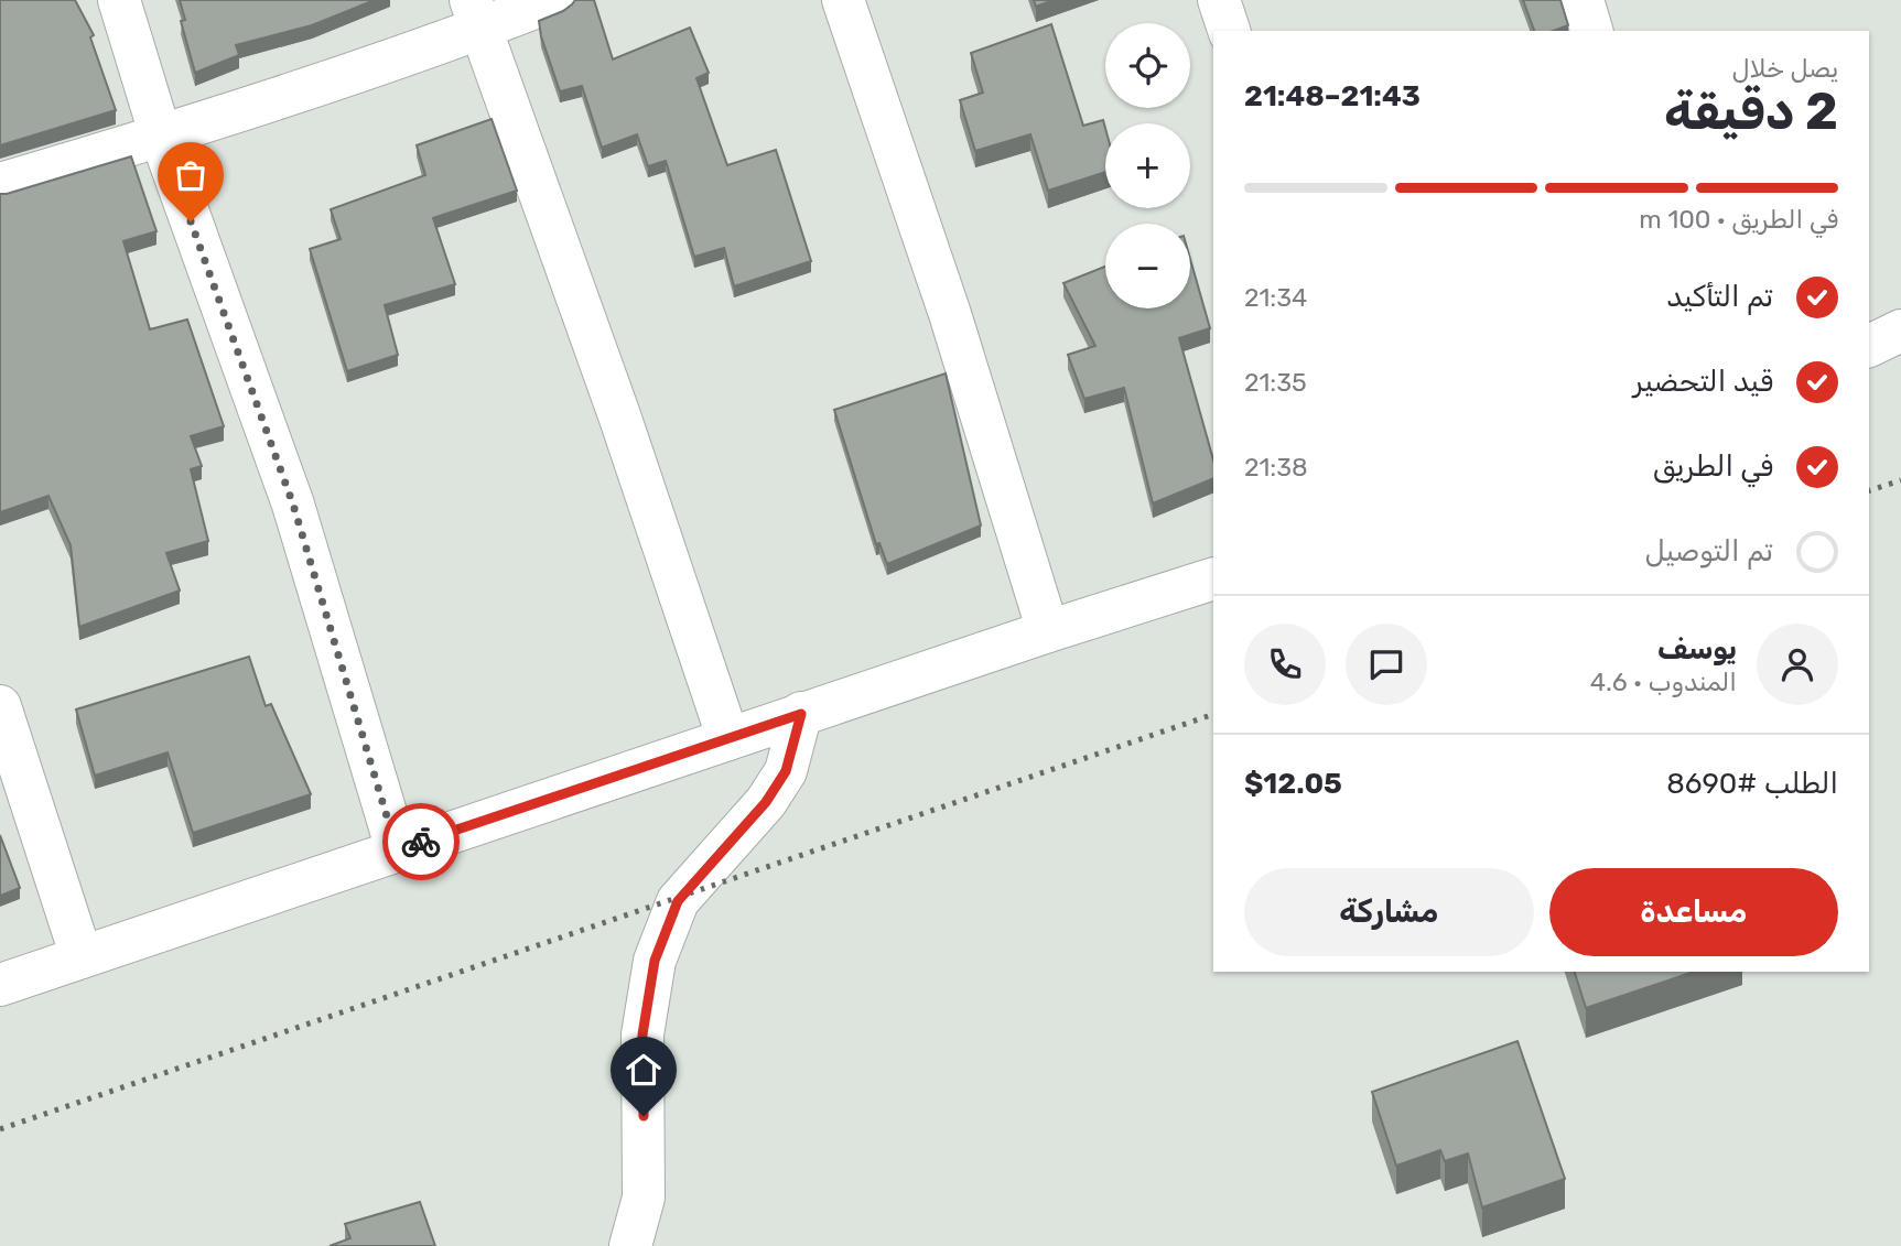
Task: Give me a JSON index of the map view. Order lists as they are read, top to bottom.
{
  "page": {
    "map_buttons": ["+", "−"],
    "heading": ["2 دقيقة", "يصل خلال", "21:43–21:48"],
    "panel": [
      "يوسف",
      "المندوب · 4.6",
      "الطلب #8690",
      "$12.05"
    ],
    "bar": "في الطريق · 100 m",
    "list": [
      ["تم التأكيد", "21:34"],
      ["قيد التحضير", "21:35"],
      ["في الطريق", "21:38"],
      "تم التوصيل"
    ],
    "buttons": ["مساعدة", "مشاركة"]
  }
}
